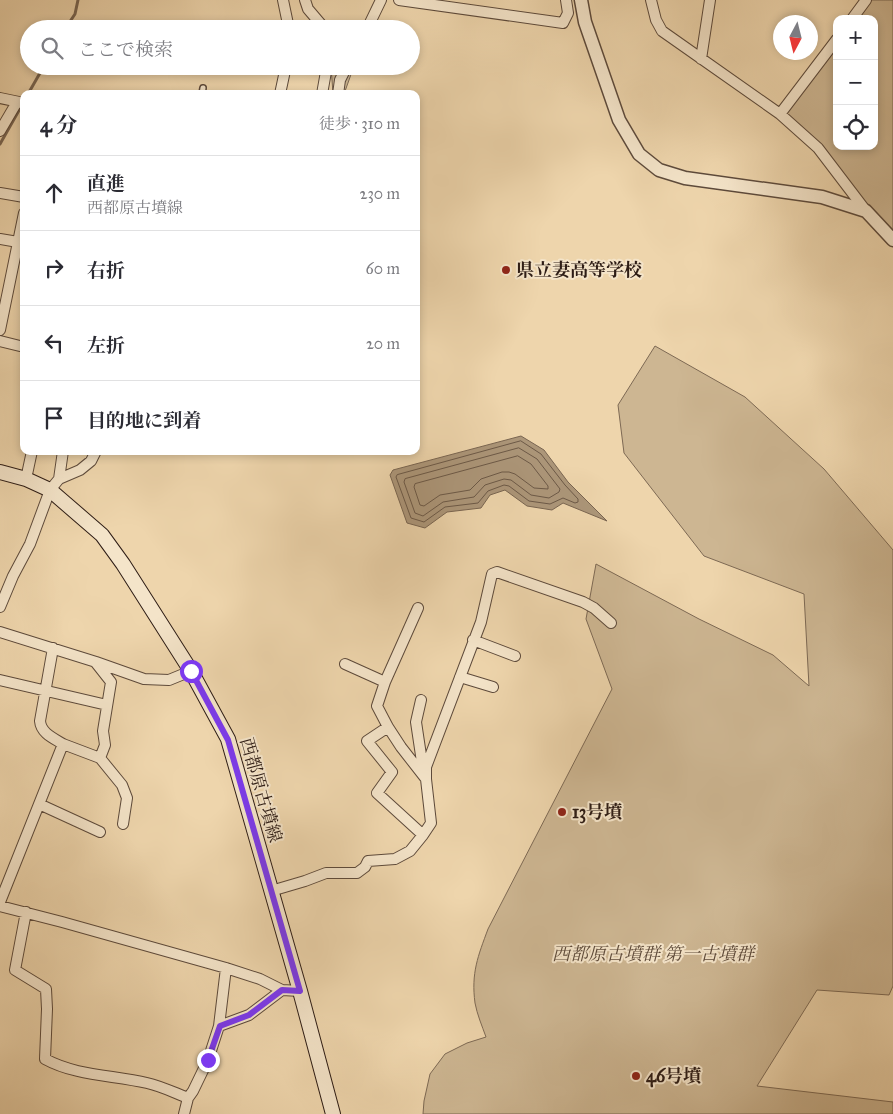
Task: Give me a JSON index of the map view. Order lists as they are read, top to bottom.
{
  "streets": {
    "main road": ["西都原古墳線"]
  },
  "parks": ["西都原古墳群 第一古墳群"],
  "places": ["県立妻高等学校", "13号墳", "46号墳"],
  "north": "bottom",
  "page": {
    "map_buttons": ["+", "−"],
    "search": "ここで検索",
    "heading": ["4 分", "徒歩 · 310 m"],
    "list": [
      ["直進", "西都原古墳線", "230 m"],
      ["右折", "60 m"],
      ["左折", "20 m"],
      "目的地に到着"
    ]
  }
}
